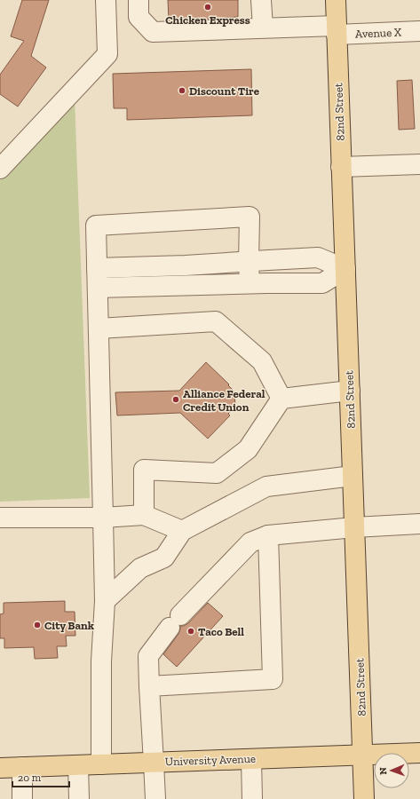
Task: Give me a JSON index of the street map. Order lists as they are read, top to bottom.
{
  "streets": {
    "main road": ["82nd Street", "University Avenue"],
    "street": ["Avenue X"]
  },
  "crossings": [
    ["Avenue X", "82nd Street"],
    ["82nd Street", "University Avenue"]
  ],
  "places": [
    "Chicken Express",
    "Discount Tire",
    "Alliance Federal Credit Union",
    "City Bank",
    "Taco Bell"
  ],
  "scale_bar": "20 m",
  "north": "left"
}
